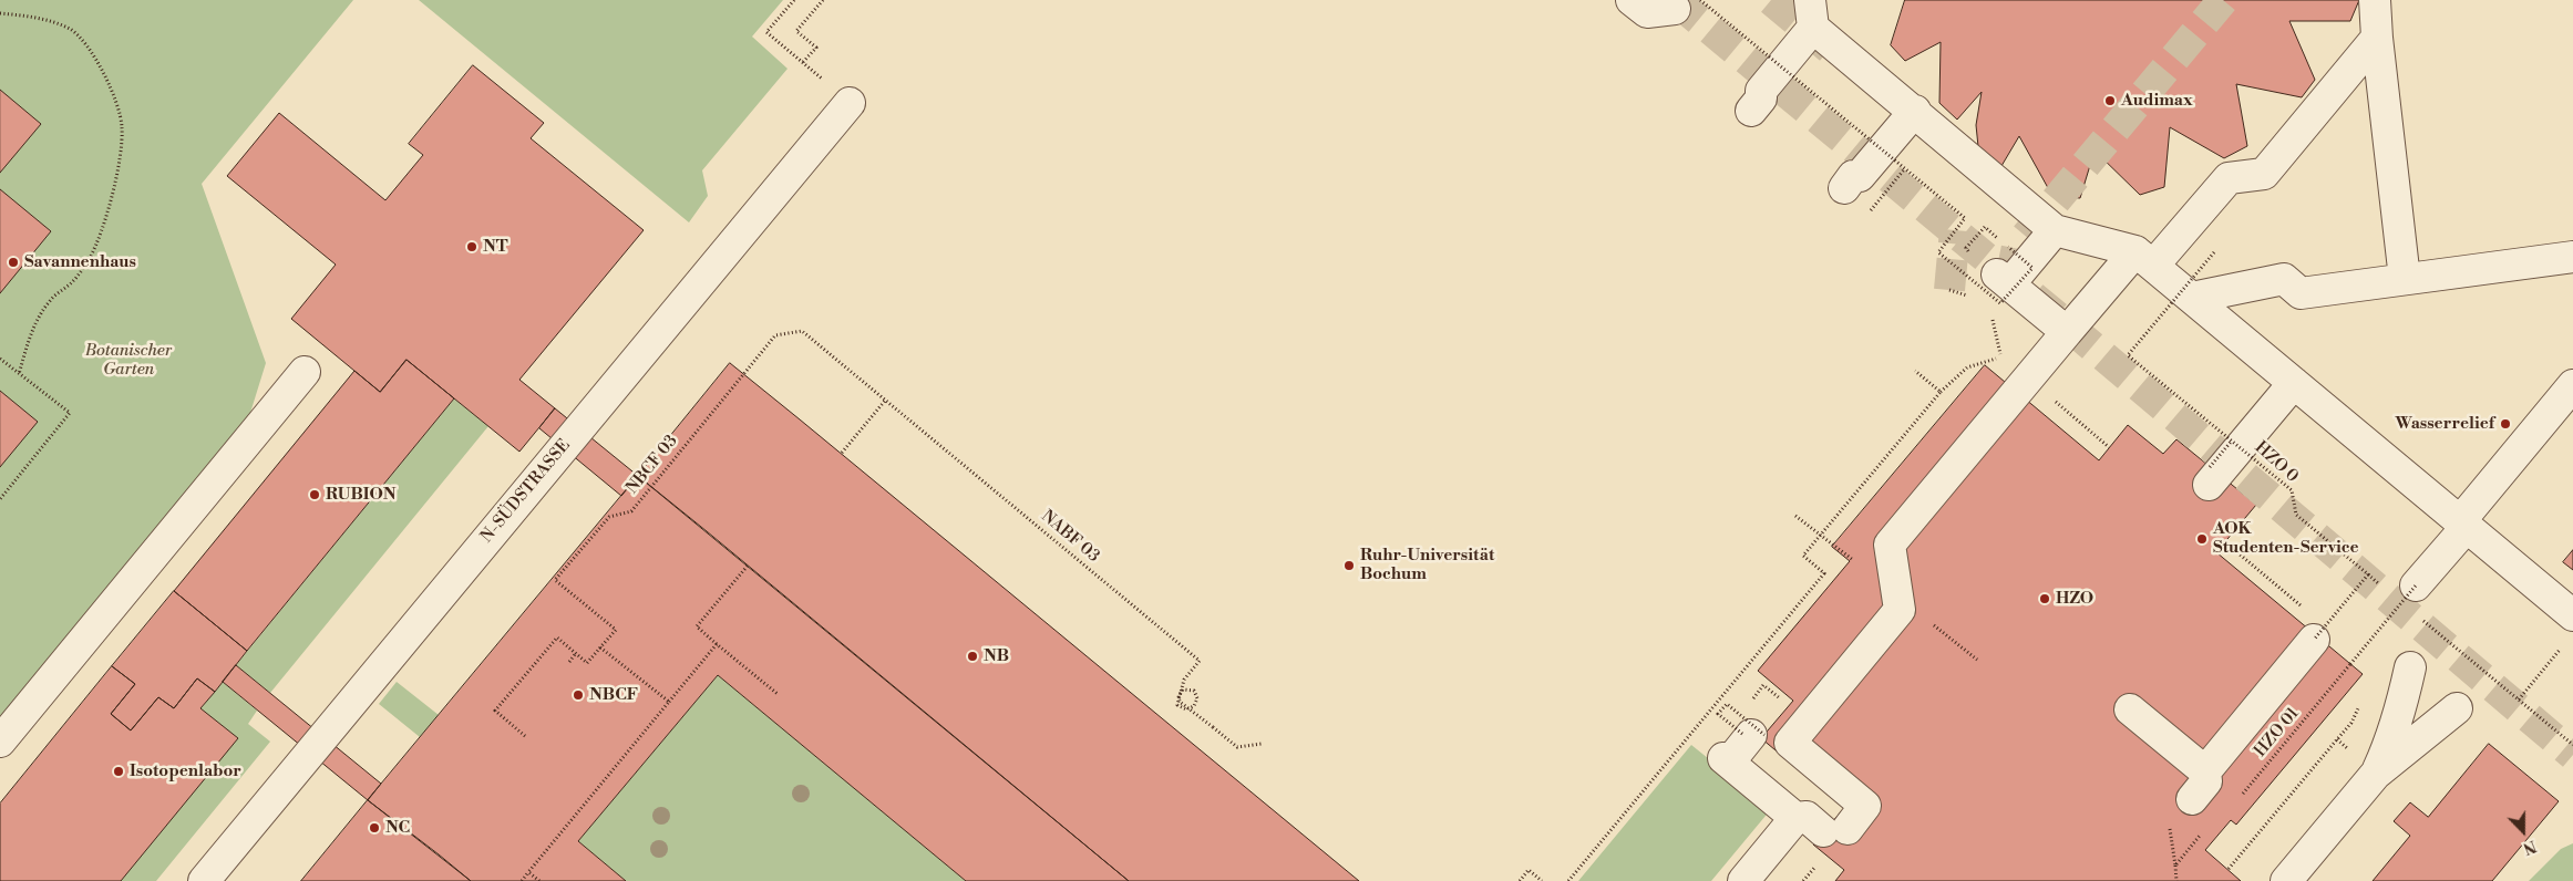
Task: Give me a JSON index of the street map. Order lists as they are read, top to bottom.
{
  "streets": {
    "street": ["N-SÜDSTRASSE"],
    "path": [
      "HZO 0",
      "NBCF 03",
      "NABF 03",
      "HZO 01"
    ]
  },
  "crossings": [
    ["NBCF 03", "NABF 03"]
  ],
  "parks": ["Botanischer Garten"],
  "places": [
    "Audimax",
    "NT",
    "Savannenhaus",
    "Wasserrelief",
    "RUBION",
    "AOK Studenten-Service",
    "Ruhr-Universität Bochum",
    "HZO",
    "NB",
    "NBCF",
    "Isotopenlabor",
    "NC"
  ],
  "north": "bottom"
}
